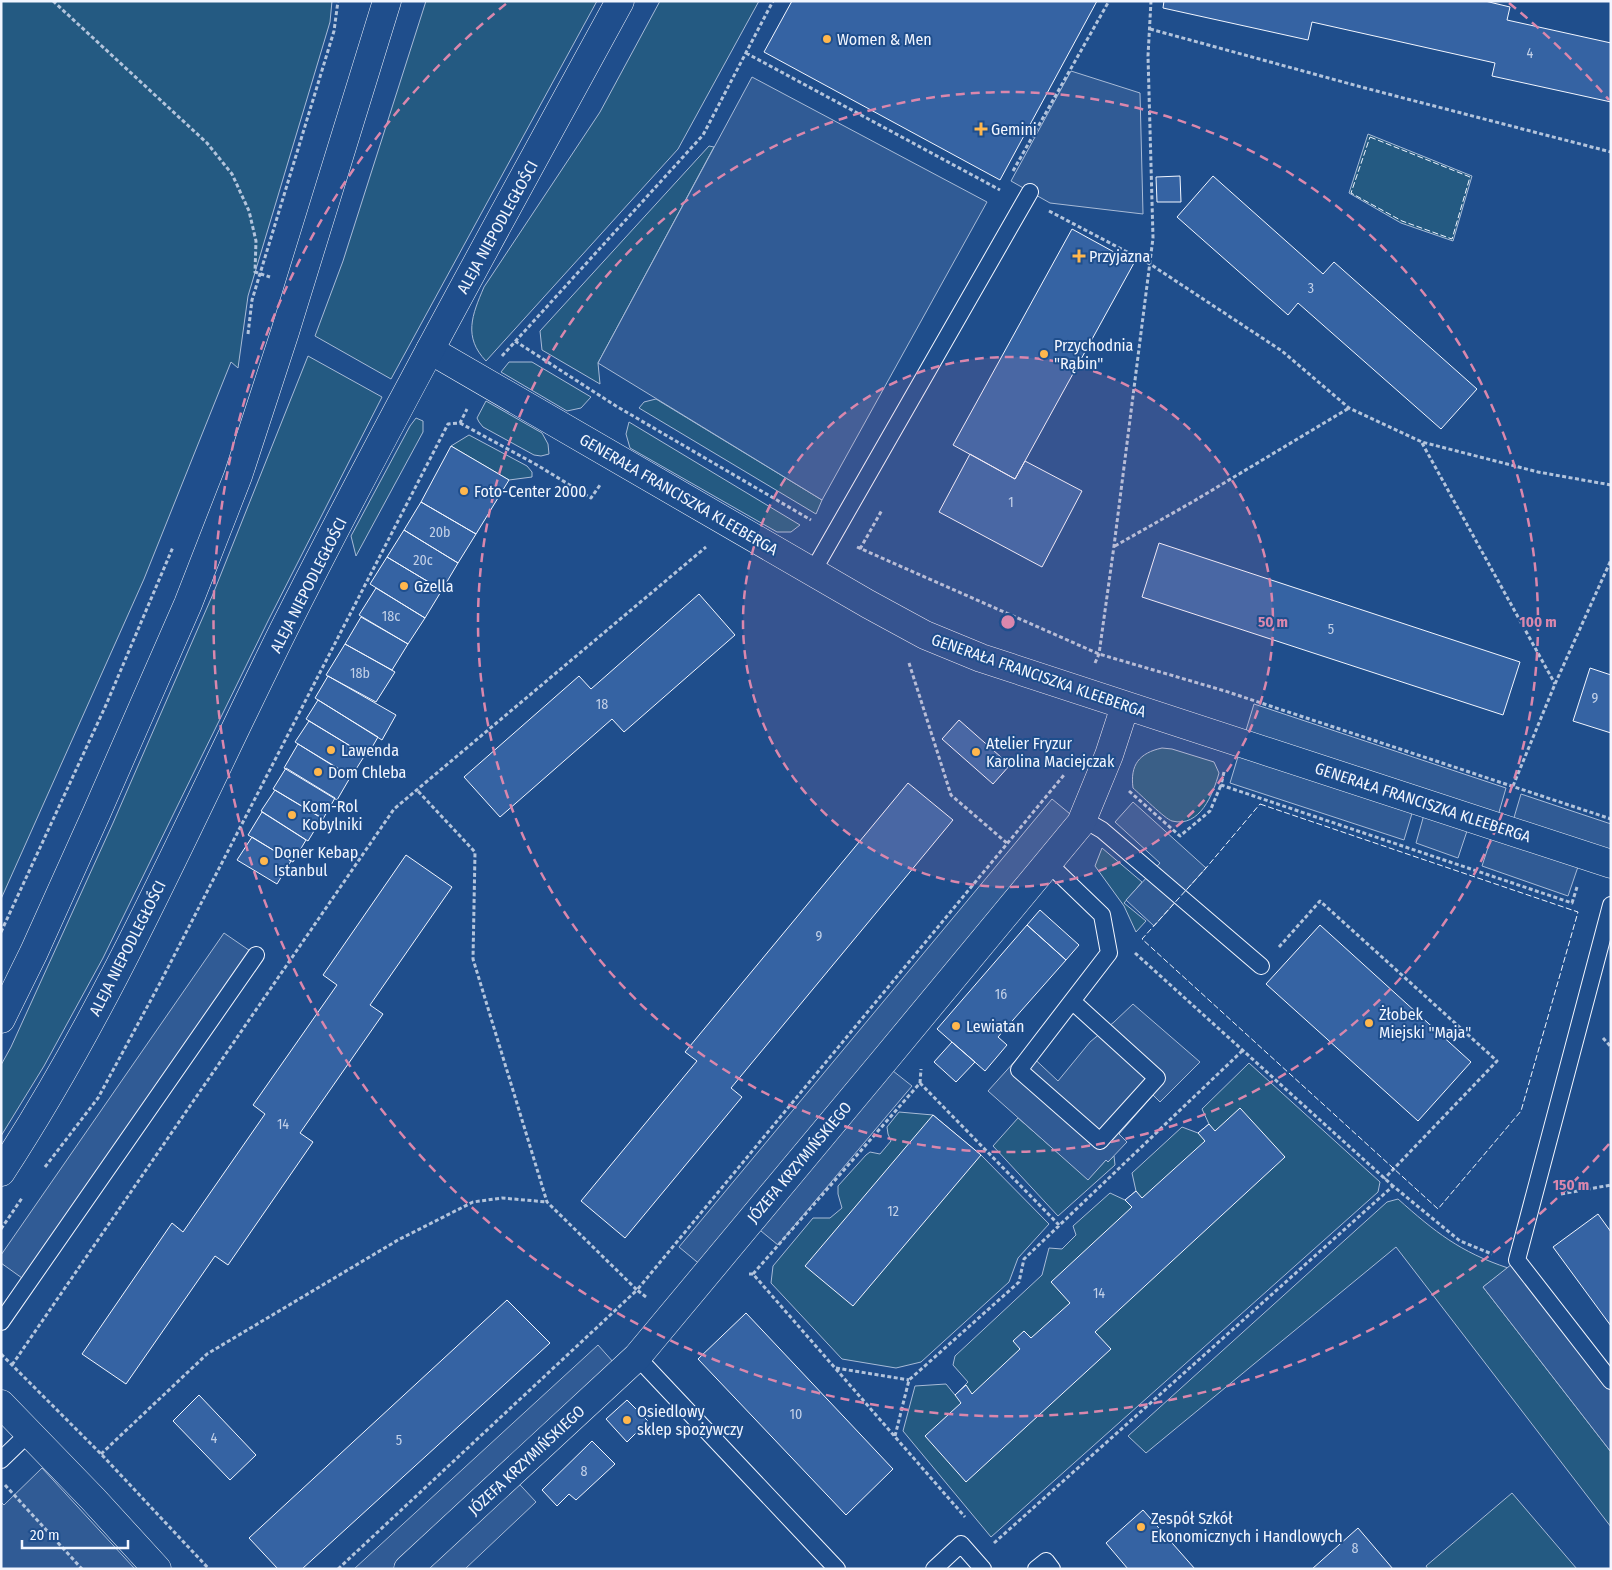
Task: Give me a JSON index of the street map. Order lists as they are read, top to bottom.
{
  "streets": {
    "street": ["ALEJA NIEPODLEGŁOŚCI", "GENERAŁA FRANCISZKA KLEEBERGA", "JÓZEFA KRZYMIŃSKIEGO"]
  },
  "crossings": [
    ["ALEJA NIEPODLEGŁOŚCI", "GENERAŁA FRANCISZKA KLEEBERGA"],
    ["GENERAŁA FRANCISZKA KLEEBERGA", "JÓZEFA KRZYMIŃSKIEGO"]
  ],
  "places": {
    "other": [
      "Women & Men",
      "Przychodnia \"Rąbin\"",
      "Foto-Center 2000",
      "Gzella",
      "Lawenda",
      "Atelier Fryzur Karolina Maciejczak",
      "Dom Chleba",
      "Kom-Rol Kobylniki",
      "Doner Kebap Istanbul",
      "Żłobek Miejski \"Maja\"",
      "Lewiatan",
      "Osiedlowy sklep spożywczy",
      "Zespół Szkół Ekonomicznych i Handlowych"
    ],
    "health": ["Gemini", "Przyjazna"]
  },
  "house_numbers": [
    "4",
    "3",
    "1",
    "20b",
    "20c",
    "18c",
    "5",
    "18b",
    "9",
    "18",
    "9",
    "16",
    "14",
    "12",
    "14",
    "10",
    "4",
    "5",
    "8",
    "8"
  ],
  "scale_bar": "20 m",
  "rings": ["50 m", "100 m", "150 m"]
}
